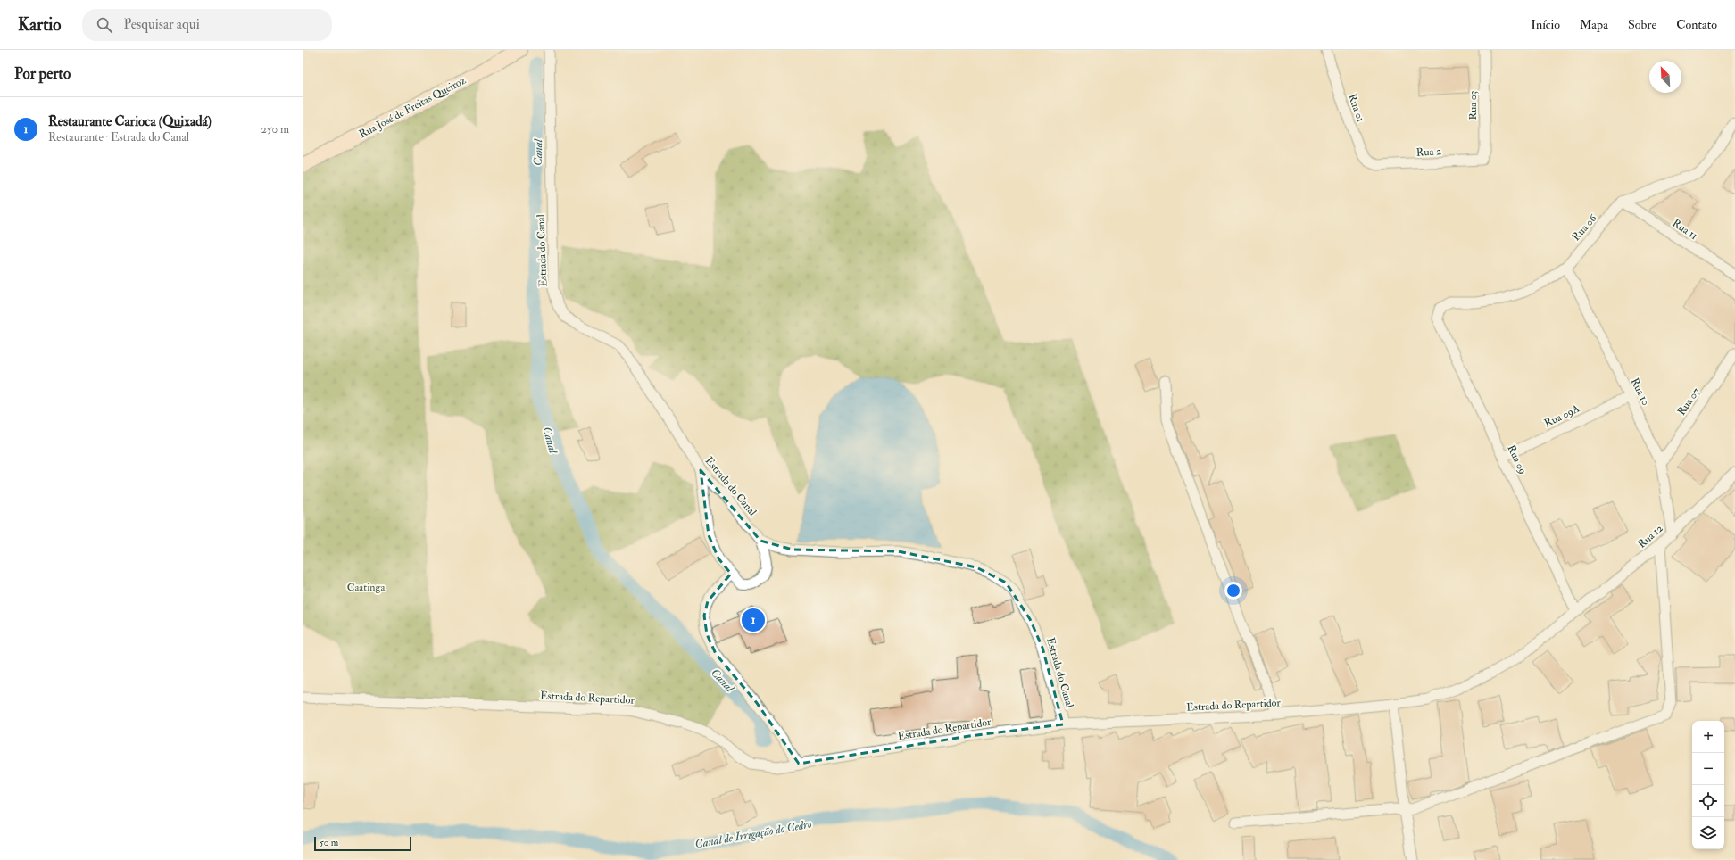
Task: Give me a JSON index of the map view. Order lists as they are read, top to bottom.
{
  "streets": {
    "main road": ["Rua José de Freitas Queiroz"],
    "street": [
      "Rua 03",
      "Rua 01",
      "Rua 2",
      "Rua 06",
      "Rua 11",
      "Estrada do Canal",
      "Rua 10",
      "Rua 07",
      "Rua 09A",
      "Rua 09",
      "Rua 12",
      "Estrada do Repartidor"
    ]
  },
  "crossings": [
    ["Rua 03", "Rua 2"],
    ["Rua 01", "Rua 2"],
    ["Rua 06", "Rua 11"],
    ["Rua 06", "Rua 10"],
    ["Rua 06", "Rua 09"],
    ["Estrada do Canal", "Estrada do Repartidor"],
    ["Rua 10", "Rua 07"],
    ["Rua 10", "Rua 09A"],
    ["Rua 10", "Rua 12"],
    ["Rua 09A", "Rua 09"],
    ["Rua 09", "Rua 12"],
    ["Rua 09", "Estrada do Repartidor"],
    ["Rua 12", "Estrada do Repartidor"]
  ],
  "water": ["Canal", "Canal de Irrigação do Cedro"],
  "parks": ["Caatinga"],
  "scale_bar": "50 m",
  "north": "top left",
  "page": {
    "header": "Kartio",
    "search": "Pesquisar aqui",
    "nav": [
      "Início",
      "Mapa",
      "Sobre",
      "Contato"
    ],
    "heading": "Por perto",
    "list": [
      {
        "mark": "1",
        "name": "Restaurante Carioca (Quixadá)",
        "note": "Restaurante · Estrada do Canal",
        "value": "250 m"
      }
    ],
    "pins": "1",
    "map_buttons": ["+", "−"],
    "scale": "50 m"
  }
}
